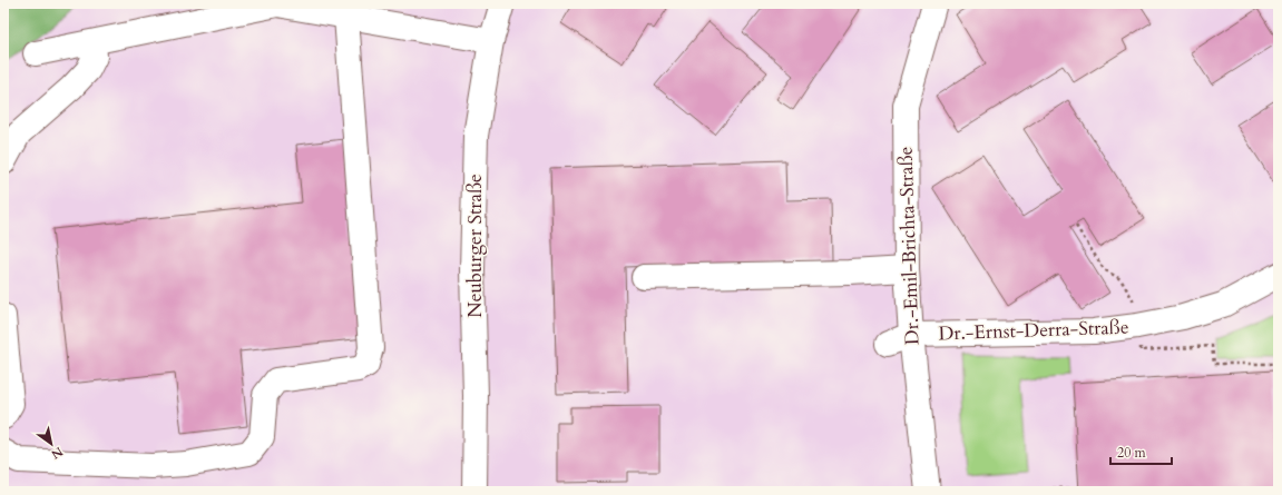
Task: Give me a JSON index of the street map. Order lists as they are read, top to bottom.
{
  "streets": {
    "street": ["Neuburger Straße", "Dr.-Emil-Brichta-Straße", "Dr.-Ernst-Derra-Straße"]
  },
  "crossings": [
    ["Dr.-Emil-Brichta-Straße", "Dr.-Ernst-Derra-Straße"]
  ],
  "scale_bar": "20 m",
  "north": "bottom right"
}
